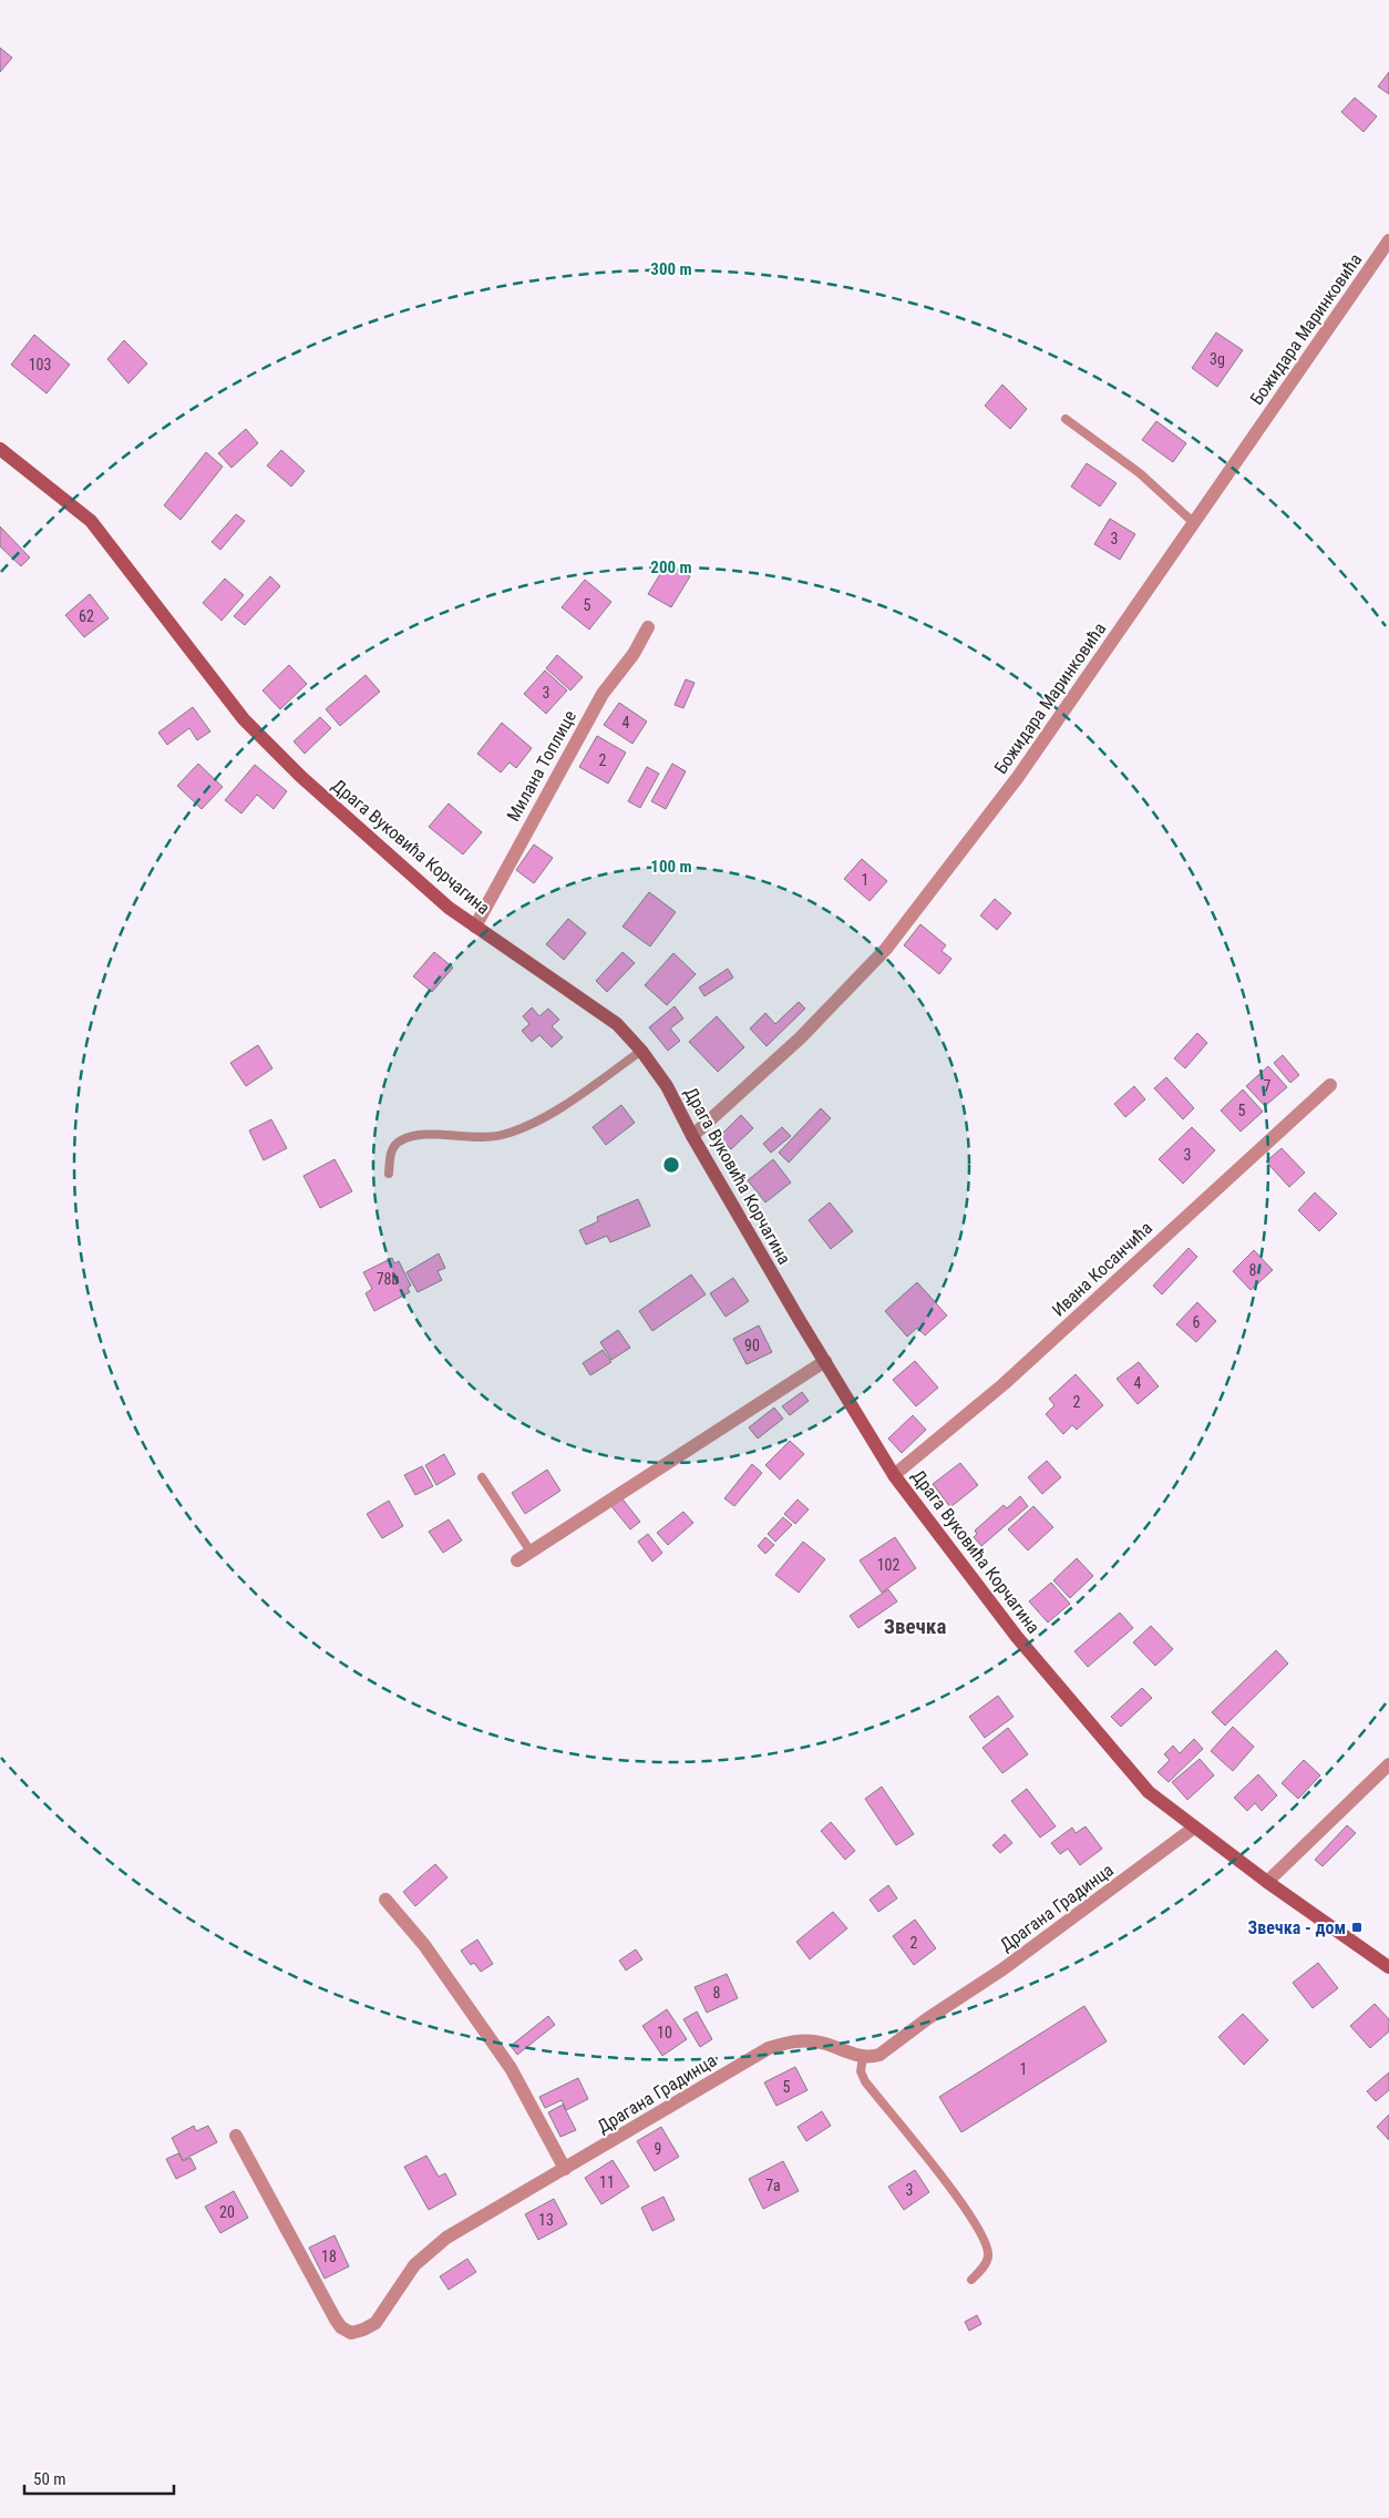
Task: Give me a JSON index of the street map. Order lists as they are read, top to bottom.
{
  "streets": {
    "street": [
      "Божидара Маринковића",
      "Милана Топлице",
      "Драга Вуковића Корчагина",
      "Ивана Косанчића",
      "Драгана Градинца"
    ]
  },
  "crossings": [
    ["Божидара Маринковића", "Драга Вуковића Корчагина"],
    ["Милана Топлице", "Драга Вуковића Корчагина"],
    ["Драга Вуковића Корчагина", "Ивана Косанчића"],
    ["Драга Вуковића Корчагина", "Драгана Градинца"]
  ],
  "districts": ["Звечка"],
  "places": {
    "transit": ["Звечка - дом"]
  },
  "house_numbers": [
    "3g",
    "103",
    "3",
    "5",
    "62",
    "3",
    "4",
    "2",
    "1",
    "7",
    "5",
    "3",
    "8",
    "78b",
    "6",
    "90",
    "4",
    "2",
    "102",
    "2",
    "8",
    "10",
    "1",
    "5",
    "9",
    "11",
    "7a",
    "3",
    "20",
    "13",
    "18"
  ],
  "scale_bar": "50 m",
  "rings": ["300 m", "200 m", "100 m"]
}
